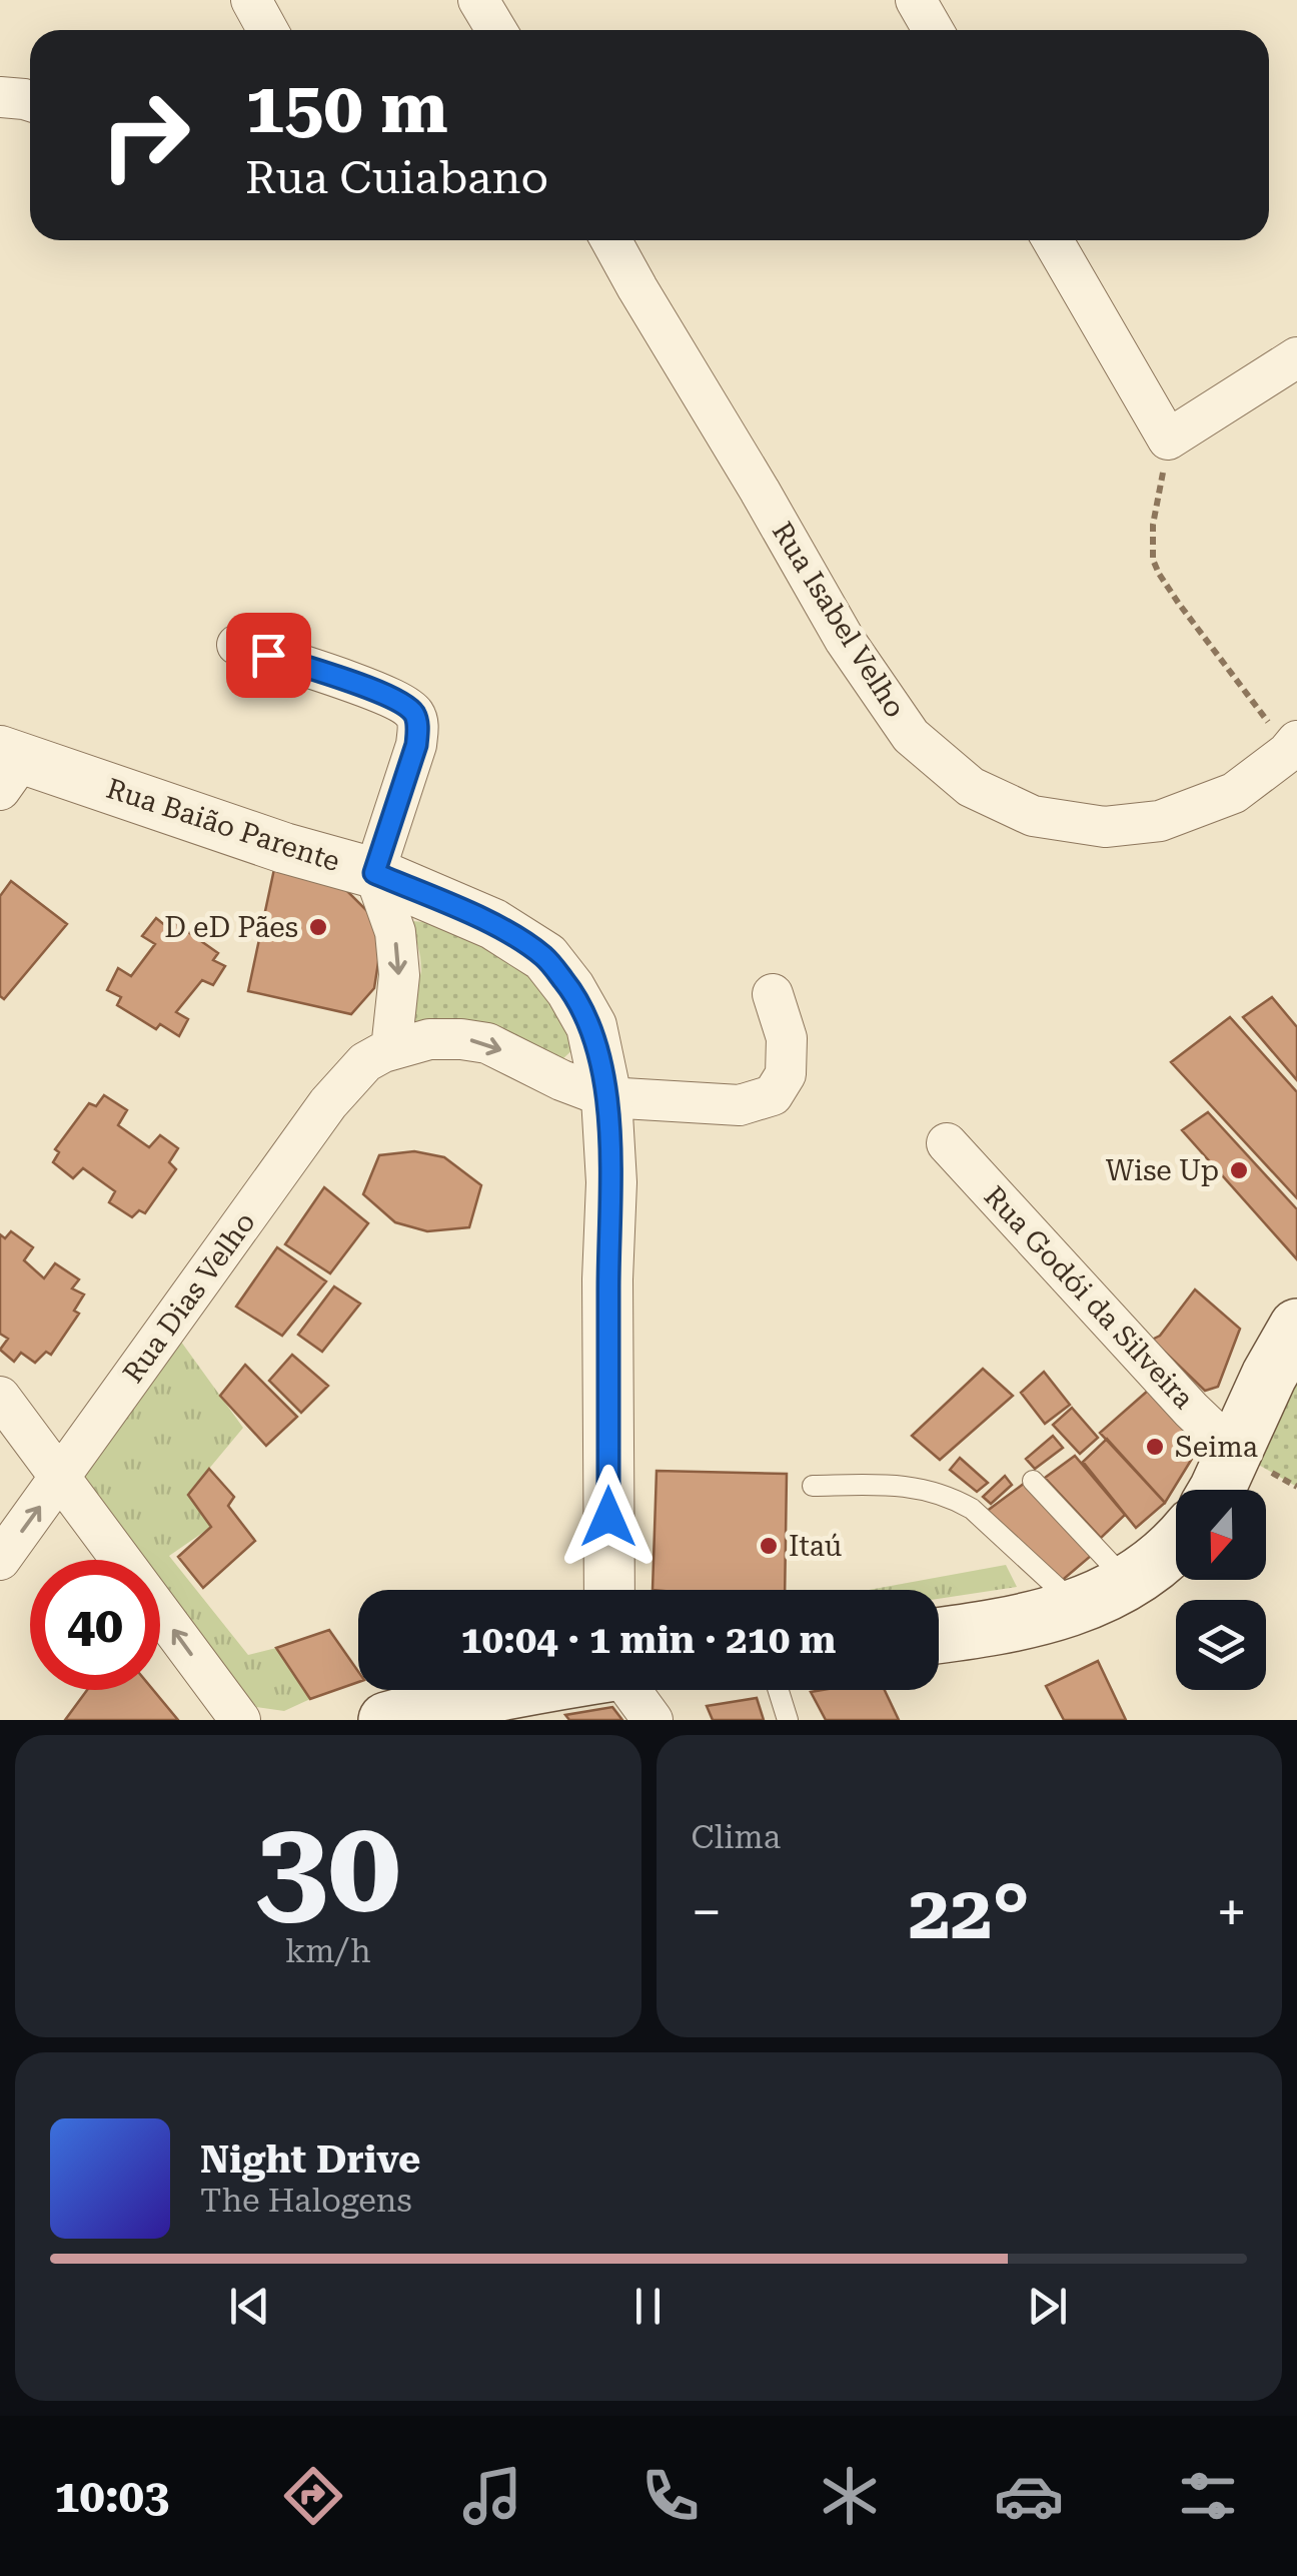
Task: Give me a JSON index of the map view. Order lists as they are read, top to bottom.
{
  "streets": {
    "street": [
      "Rua Isabel Velho",
      "Rua Baião Parente",
      "Rua Dias Velho",
      "Rua Godói da Silveira"
    ]
  },
  "crossings": [
    ["Rua Baião Parente", "Rua Dias Velho"]
  ],
  "places": [
    "D eD Pães",
    "Wise Up",
    "Seima",
    "Itaú"
  ],
  "north": "bottom",
  "page": {
    "turn": ["150 m", "Rua Cuiabano"],
    "limit": "40",
    "trip": "10:04 · 1 min · 210 m",
    "tile": [
      ["30", "km/h"],
      "Clima"
    ],
    "heat": ["−", "22°", "+"],
    "song": ["Night Drive", "The Halogens"],
    "tabs": "10:03"
  }
}
